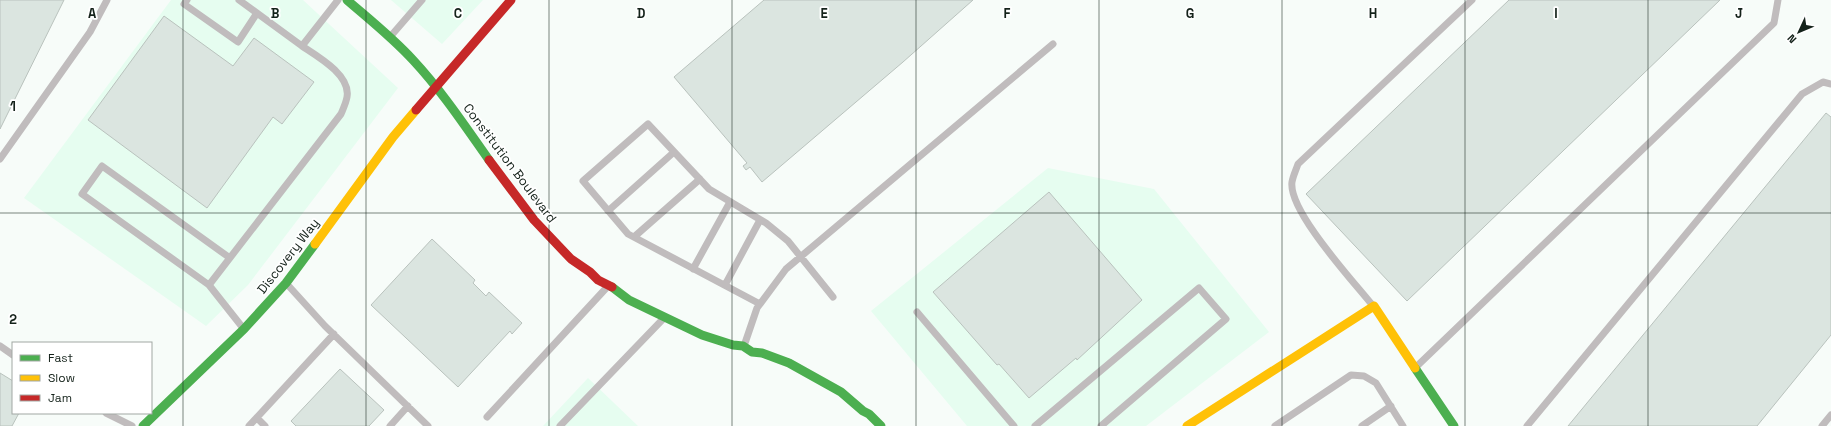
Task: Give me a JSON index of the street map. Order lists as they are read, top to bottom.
{
  "streets": {
    "street": ["Constitution Boulevard", "Discovery Way"]
  },
  "crossings": [
    ["Constitution Boulevard", "Discovery Way"]
  ],
  "legend": ["Fast", "Slow", "Jam"],
  "north": "bottom left",
  "grid": {
    "columns": [
      "A",
      "B",
      "C",
      "D",
      "E",
      "F",
      "G",
      "H",
      "I",
      "J"
    ],
    "rows": ["1", "2"]
  }
}
